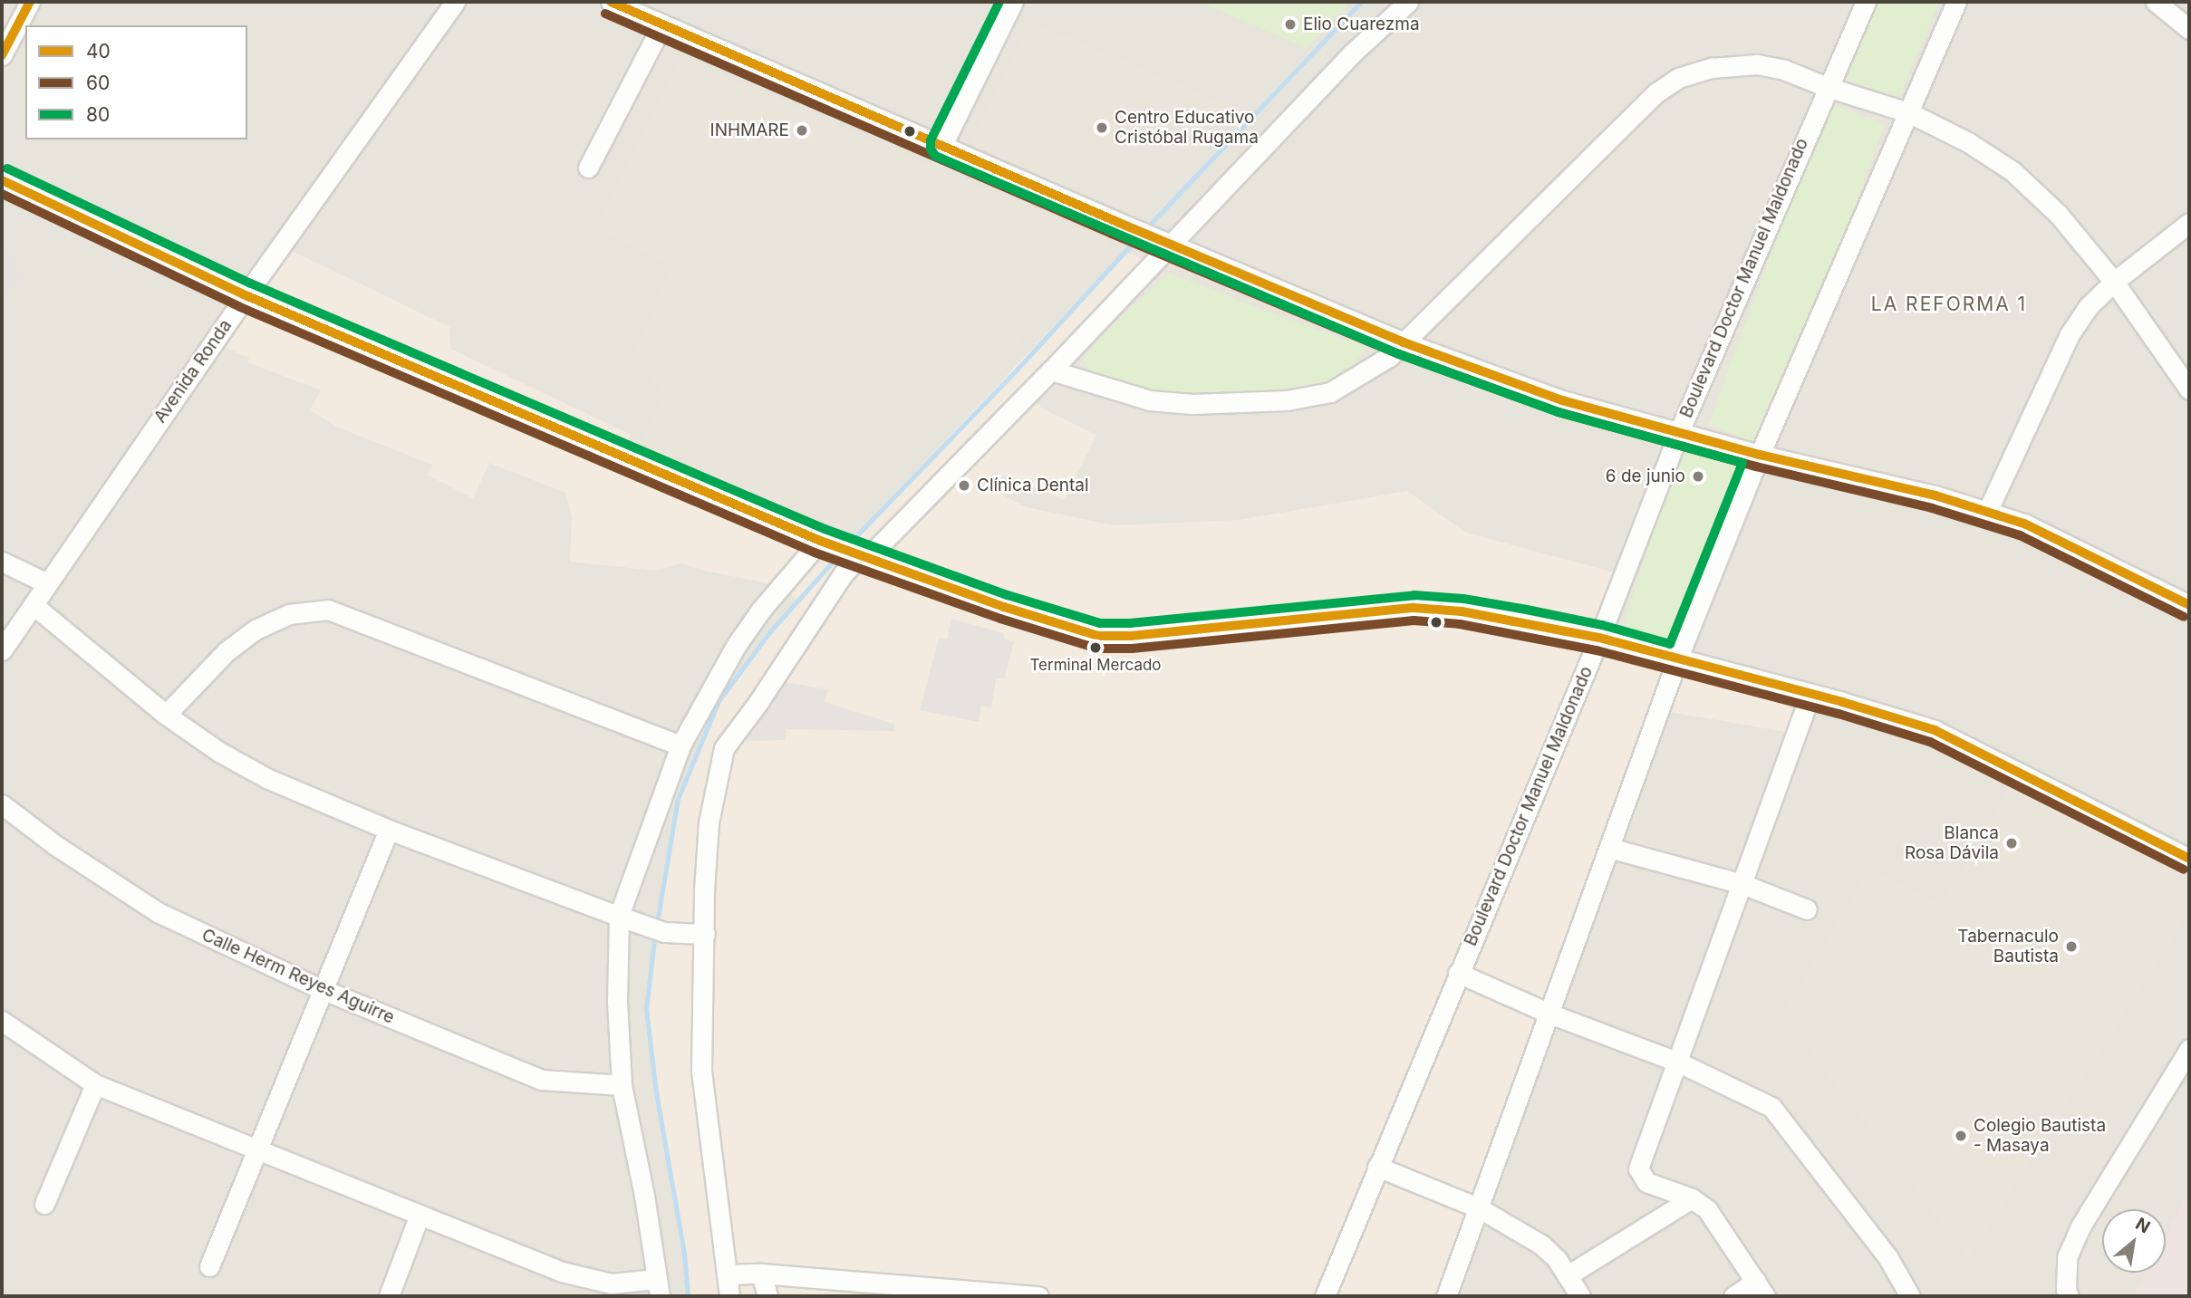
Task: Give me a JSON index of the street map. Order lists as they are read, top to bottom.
{
  "streets": {
    "street": ["Boulevard Doctor Manuel Maldonado", "Avenida Ronda", "Calle Herm Reyes Aguirre"]
  },
  "districts": ["LA REFORMA 1"],
  "places": [
    "Elio Cuarezma",
    "Centro Educativo Cristóbal Rugama",
    "INHMARE",
    "6 de junio",
    "Clínica Dental",
    "Terminal Mercado",
    "Blanca Rosa Dávila",
    "Tabernaculo Bautista",
    "Colegio Bautista - Masaya"
  ],
  "lines": ["transit line 40", "transit line 80", "transit line 60"],
  "legend": ["40", "60", "80"],
  "north": "top right"
}
